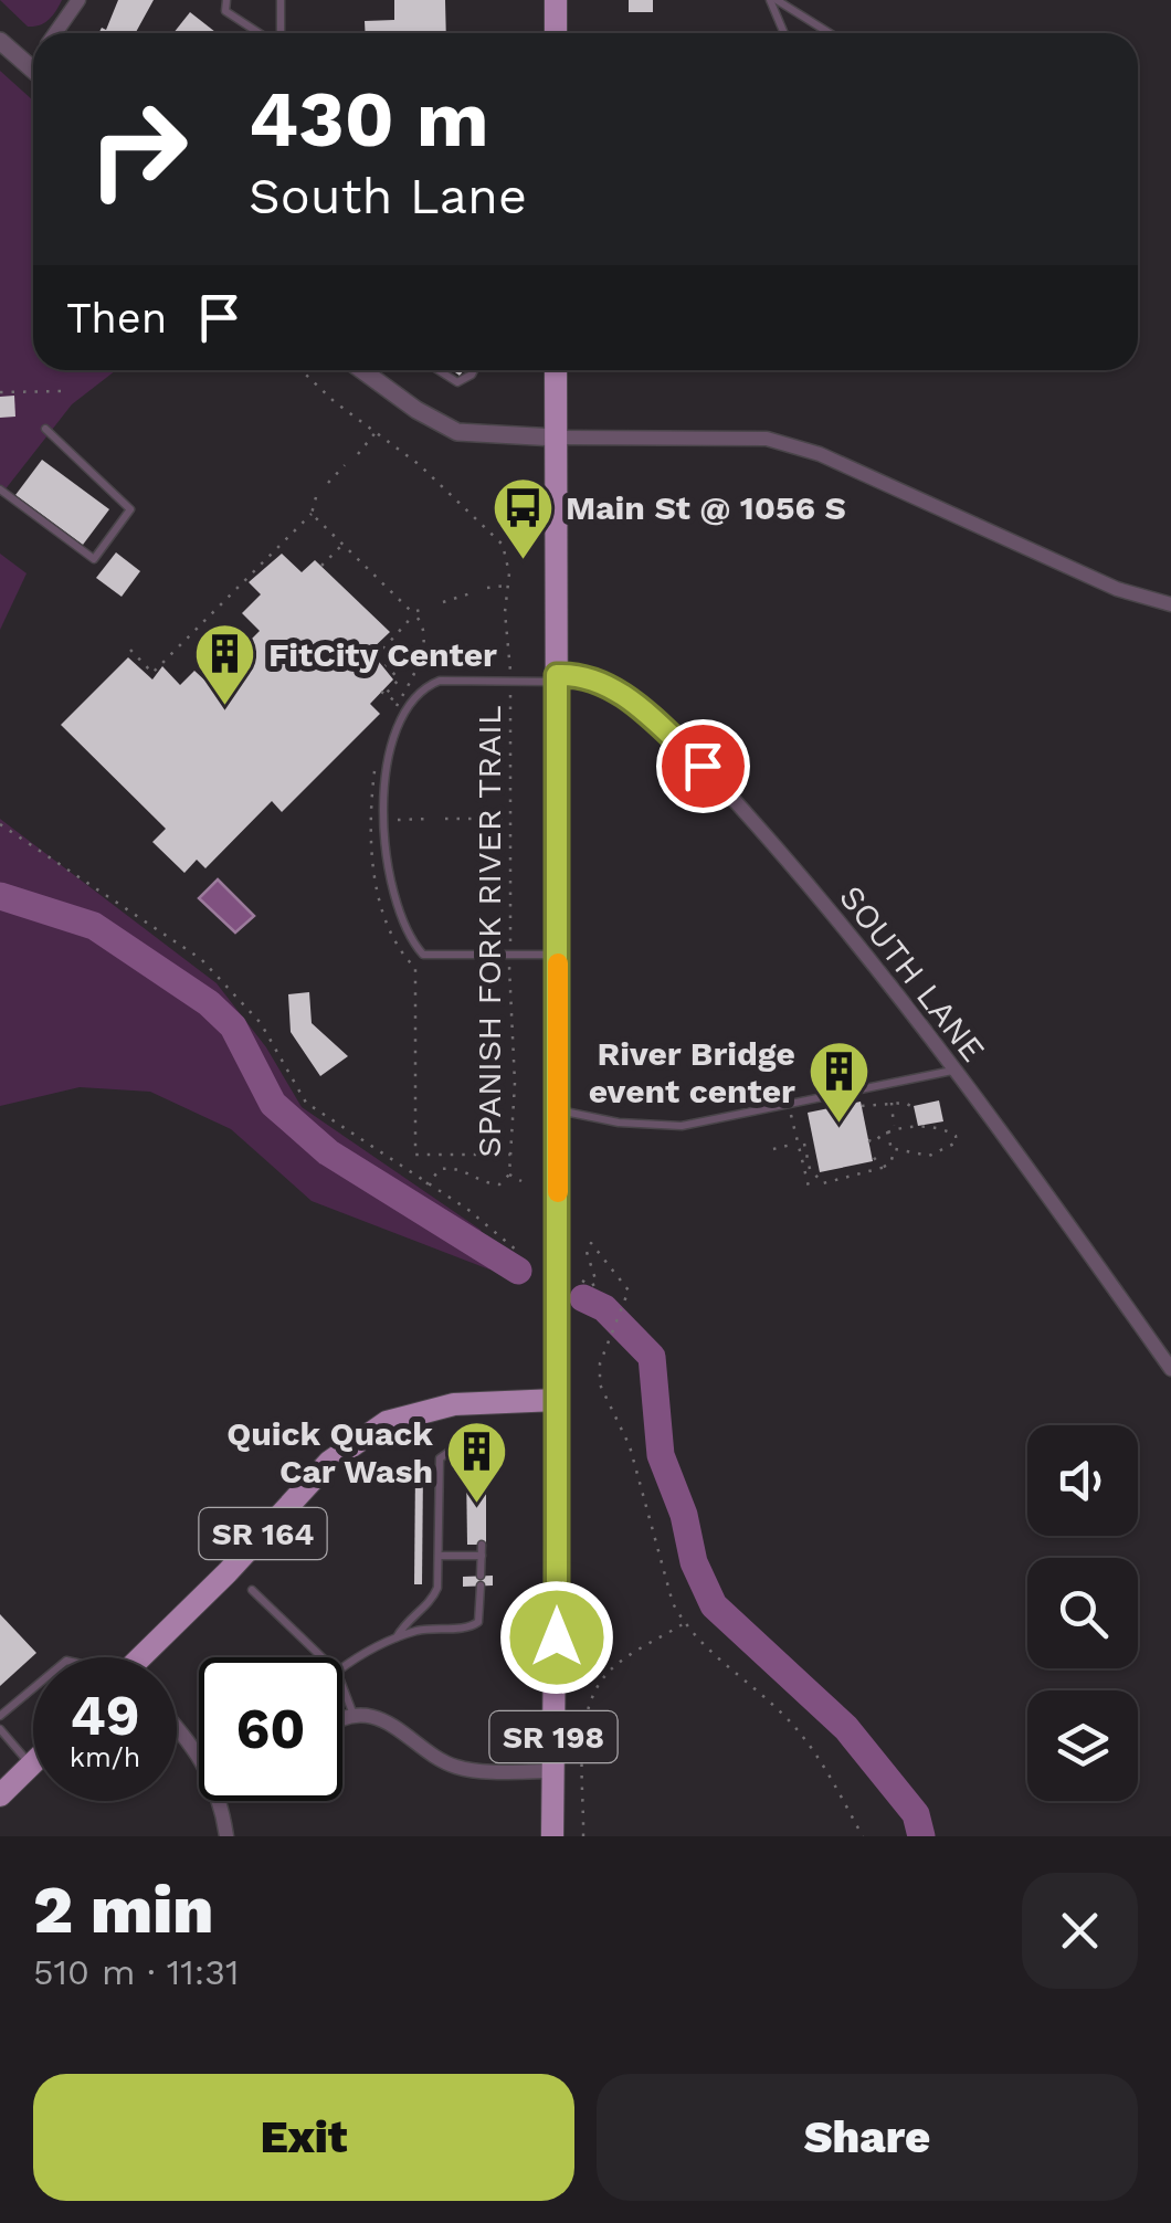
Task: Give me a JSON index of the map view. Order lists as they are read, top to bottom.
{
  "streets": {
    "main road": ["SR 164", "SR 198"],
    "street": ["SOUTH LANE"],
    "path": ["SPANISH FORK RIVER TRAIL"]
  },
  "crossings": [
    ["SOUTH LANE", "SR 198"],
    ["SR 164", "SR 198"]
  ],
  "places": {
    "bus stop": ["Main St @ 1056 S"],
    "building": ["FitCity Center", "River Bridge event center", "Quick Quack Car Wash"]
  },
  "page": {
    "turn": ["430 m", "South Lane"],
    "then": "Then",
    "speed": "49 km/h",
    "limit": "60",
    "heading": ["2 min", "510 m · 11:31"],
    "buttons": ["Exit", "Share"]
  }
}
